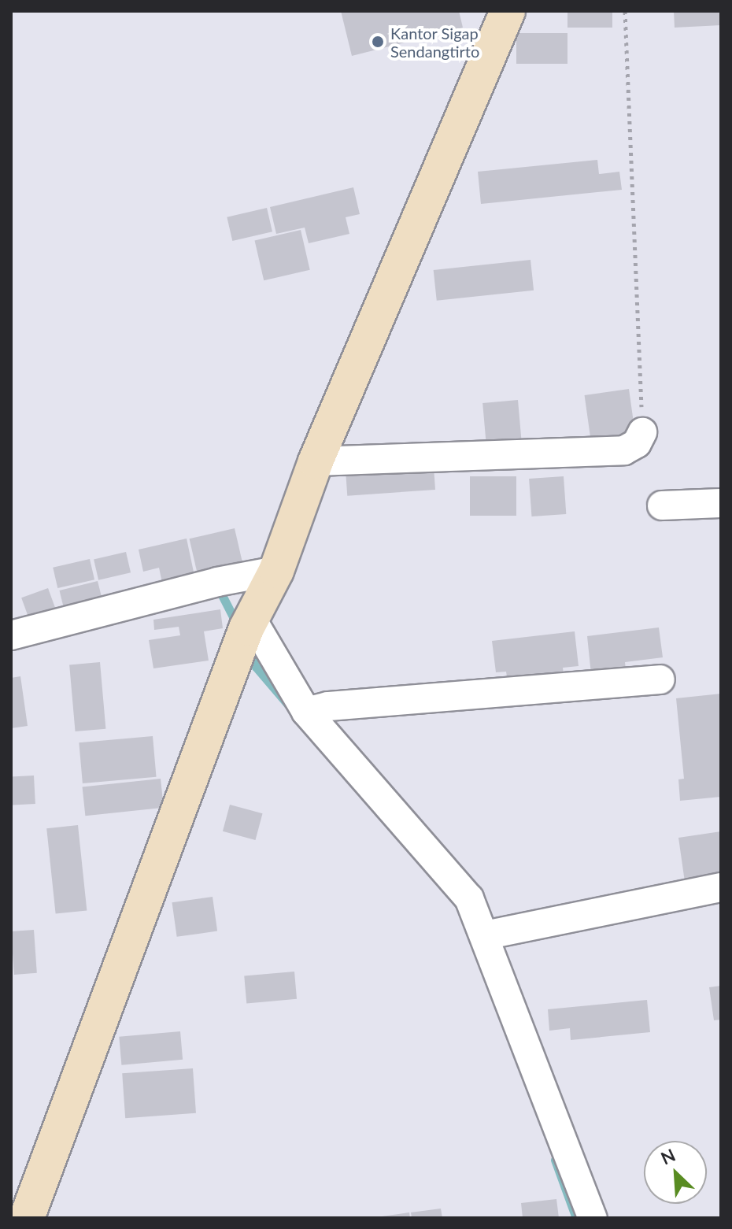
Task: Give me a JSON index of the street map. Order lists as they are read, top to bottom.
{
  "places": ["Kantor Sigap Sendangtirto"],
  "north": "top left"
}
